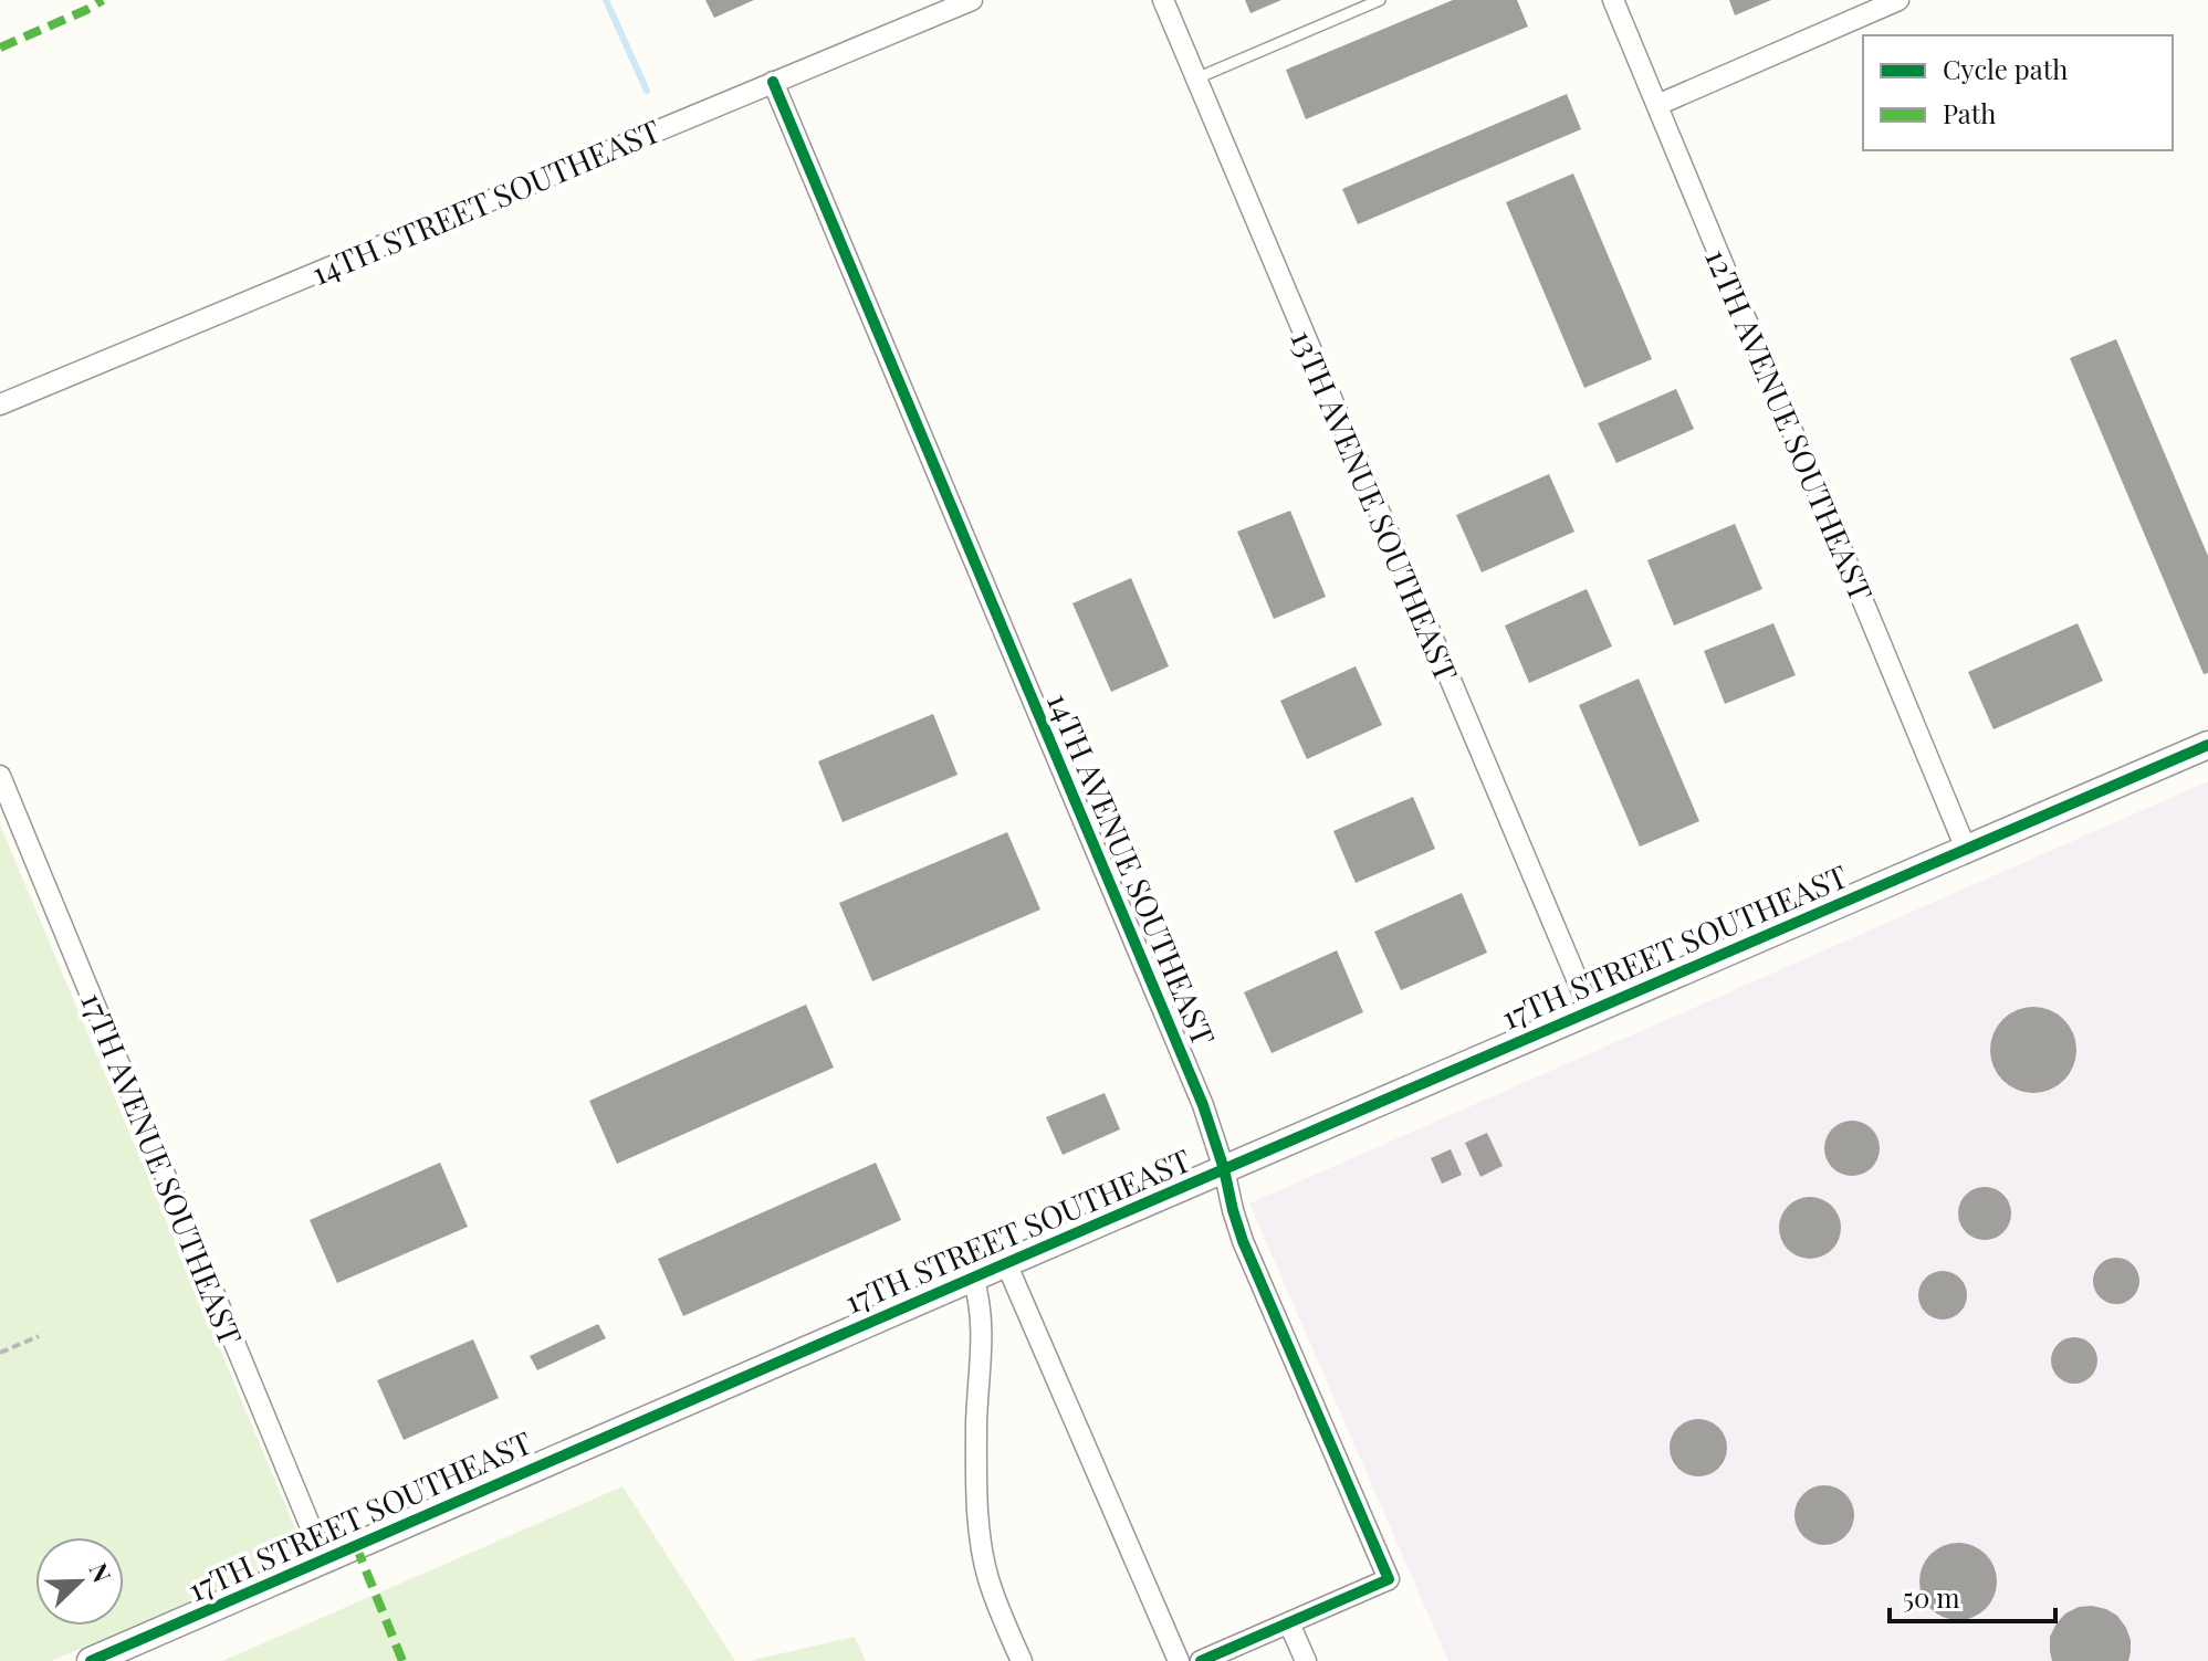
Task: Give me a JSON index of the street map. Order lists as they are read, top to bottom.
{
  "streets": {
    "street": [
      "14TH STREET SOUTHEAST",
      "12TH AVENUE SOUTHEAST",
      "13TH AVENUE SOUTHEAST",
      "14TH AVENUE SOUTHEAST",
      "17TH STREET SOUTHEAST",
      "17TH AVENUE SOUTHEAST"
    ]
  },
  "crossings": [
    ["14TH STREET SOUTHEAST", "14TH AVENUE SOUTHEAST"],
    ["12TH AVENUE SOUTHEAST", "17TH STREET SOUTHEAST"],
    ["13TH AVENUE SOUTHEAST", "17TH STREET SOUTHEAST"],
    ["14TH AVENUE SOUTHEAST", "17TH STREET SOUTHEAST"],
    ["17TH STREET SOUTHEAST", "17TH AVENUE SOUTHEAST"]
  ],
  "legend": ["Cycle path", "Path"],
  "scale_bar": "50 m",
  "north": "top right"
}
